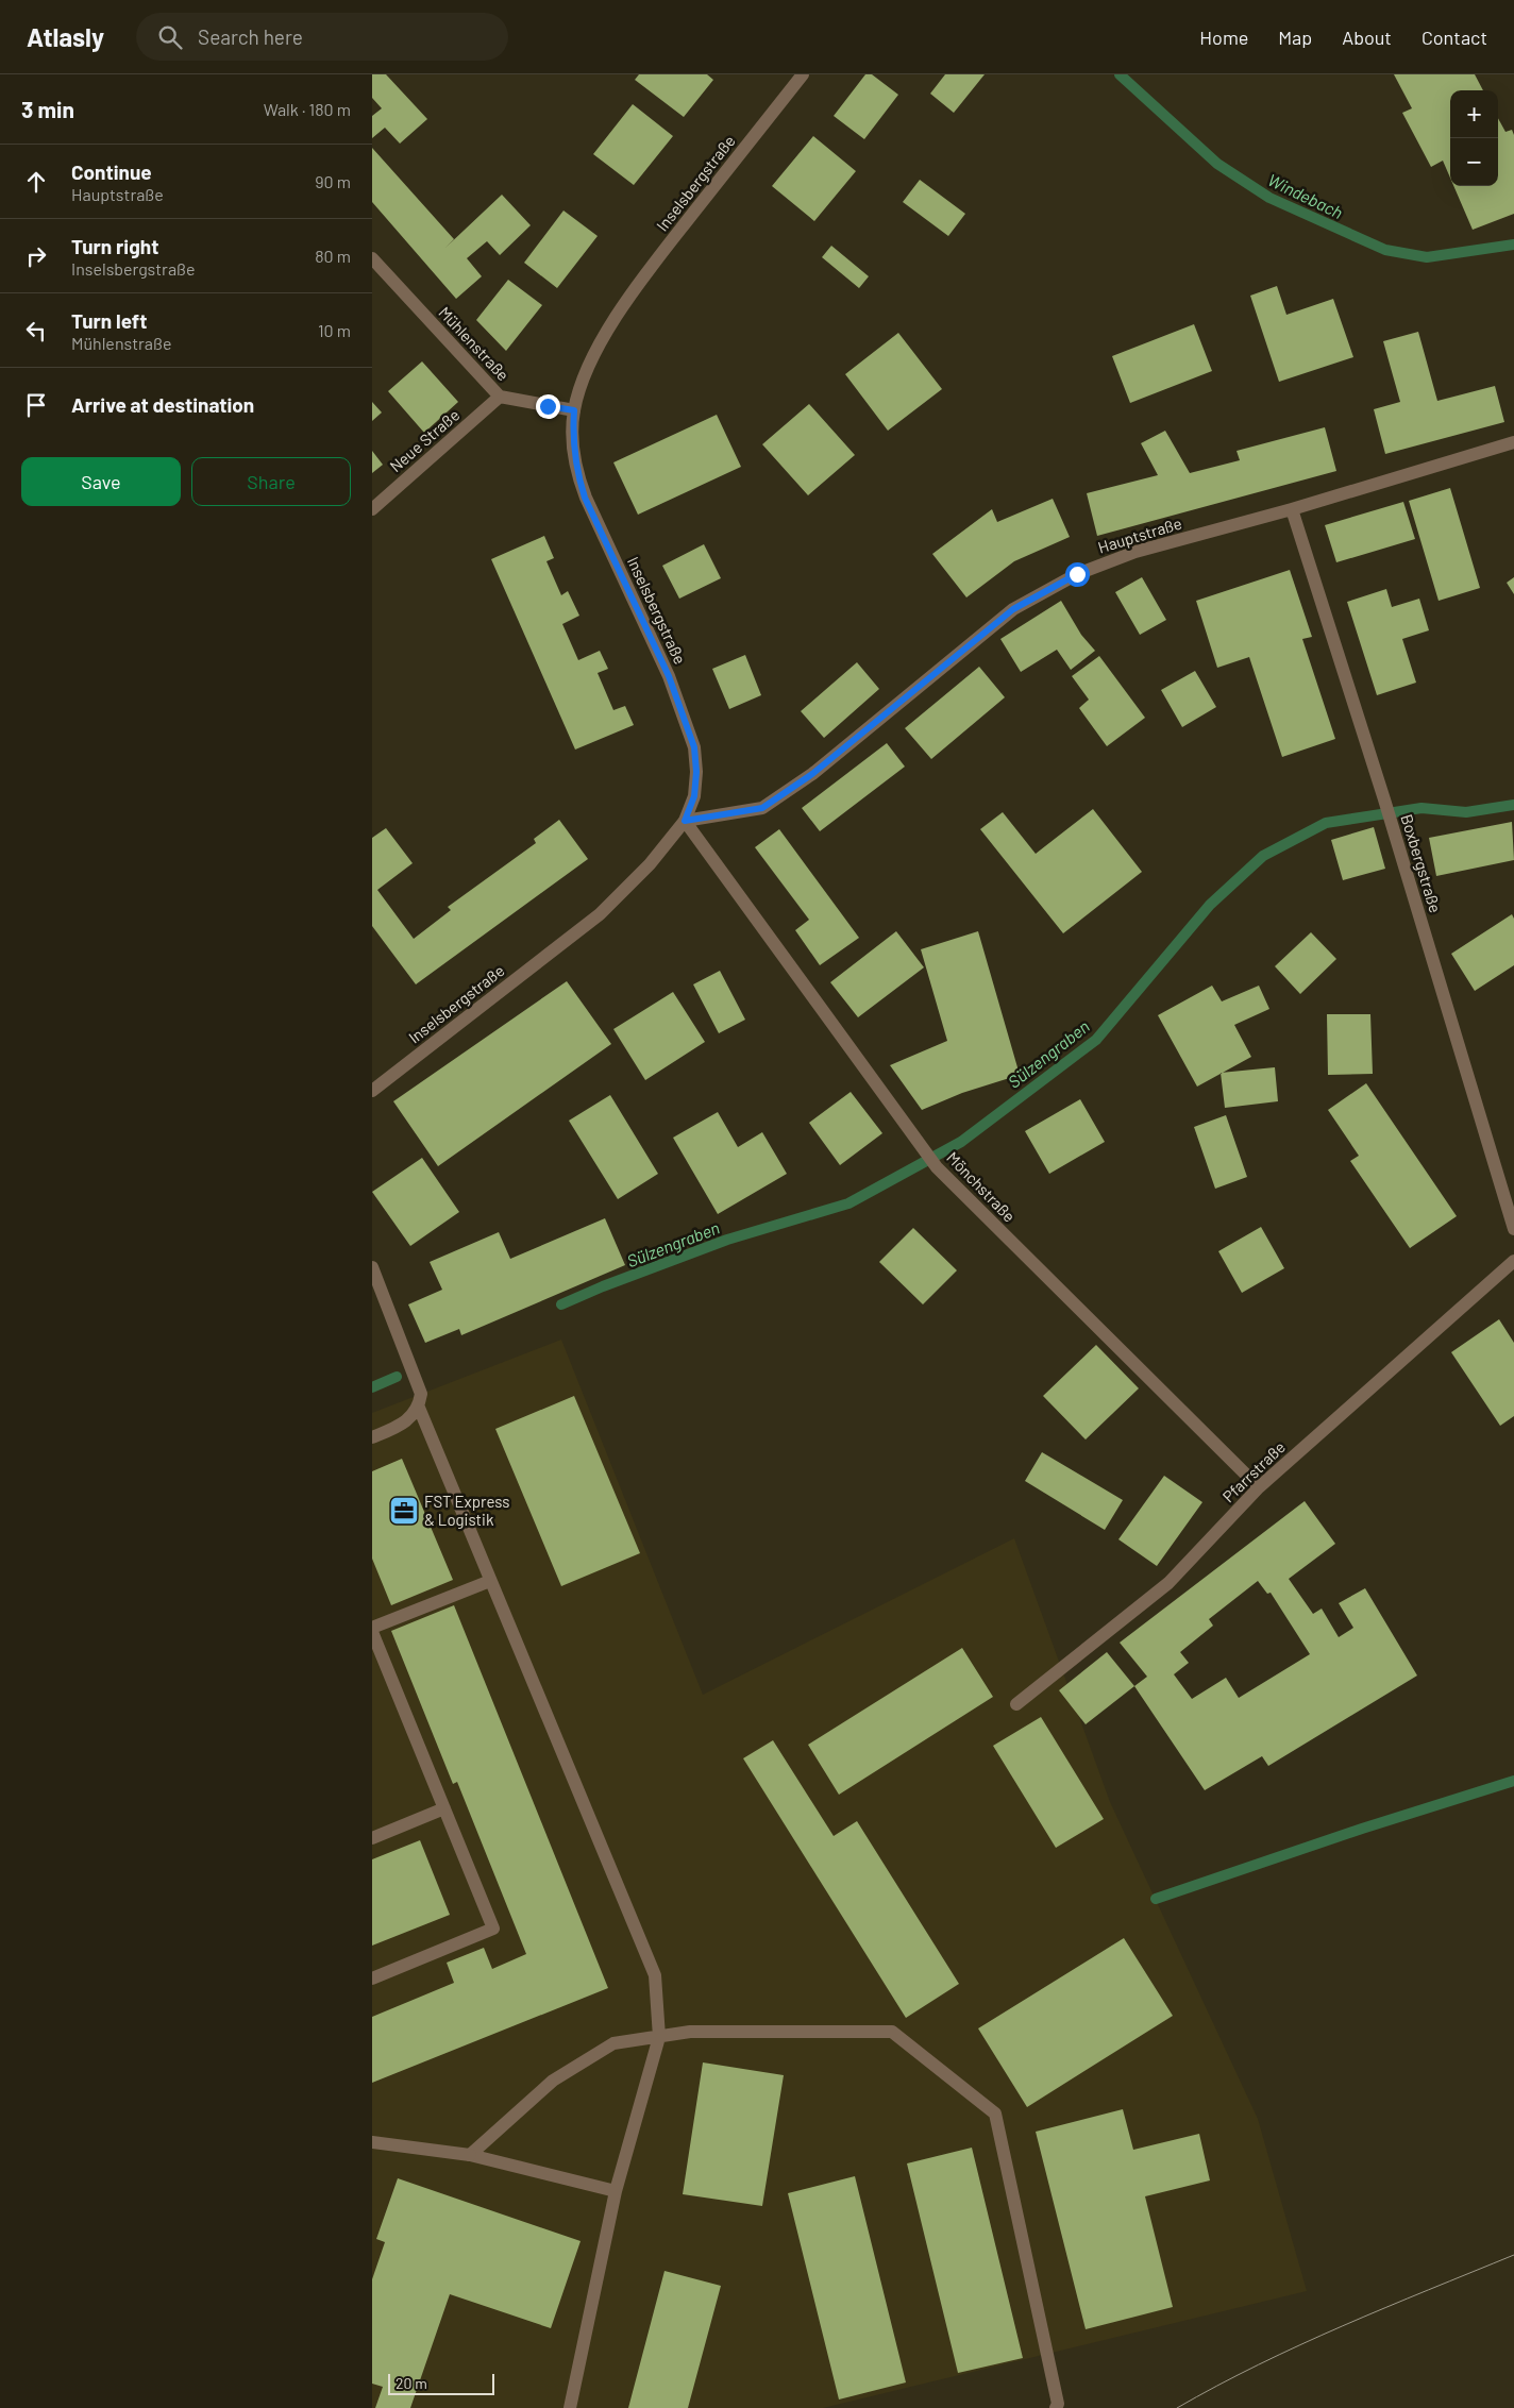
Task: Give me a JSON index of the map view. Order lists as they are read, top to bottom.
{
  "streets": {
    "street": [
      "Inselsbergstraße",
      "Mühlenstraße",
      "Neue Straße",
      "Hauptstraße",
      "Boxbergstraße",
      "Mönchstraße",
      "Pfarrstraße"
    ]
  },
  "crossings": [
    ["Inselsbergstraße", "Mühlenstraße"],
    ["Inselsbergstraße", "Hauptstraße"],
    ["Inselsbergstraße", "Mönchstraße"],
    ["Mühlenstraße", "Neue Straße"],
    ["Hauptstraße", "Boxbergstraße"],
    ["Hauptstraße", "Mönchstraße"],
    ["Mönchstraße", "Pfarrstraße"]
  ],
  "water": ["Windebach", "Sülzengraben"],
  "places": {
    "office": ["FST Express & Logistik"]
  },
  "scale_bar": "20 m",
  "page": {
    "header": "Atlasly",
    "search": "Search here",
    "nav": [
      "Home",
      "Map",
      "About",
      "Contact"
    ],
    "heading": ["3 min", "Walk · 180 m"],
    "map_buttons": ["+", "−"],
    "list": [
      ["Continue", "Hauptstraße", "90 m"],
      ["Turn right", "Inselsbergstraße", "80 m"],
      ["Turn left", "Mühlenstraße", "10 m"],
      "Arrive at destination"
    ],
    "buttons": ["Save", "Share"],
    "scale": "20 m"
  }
}
